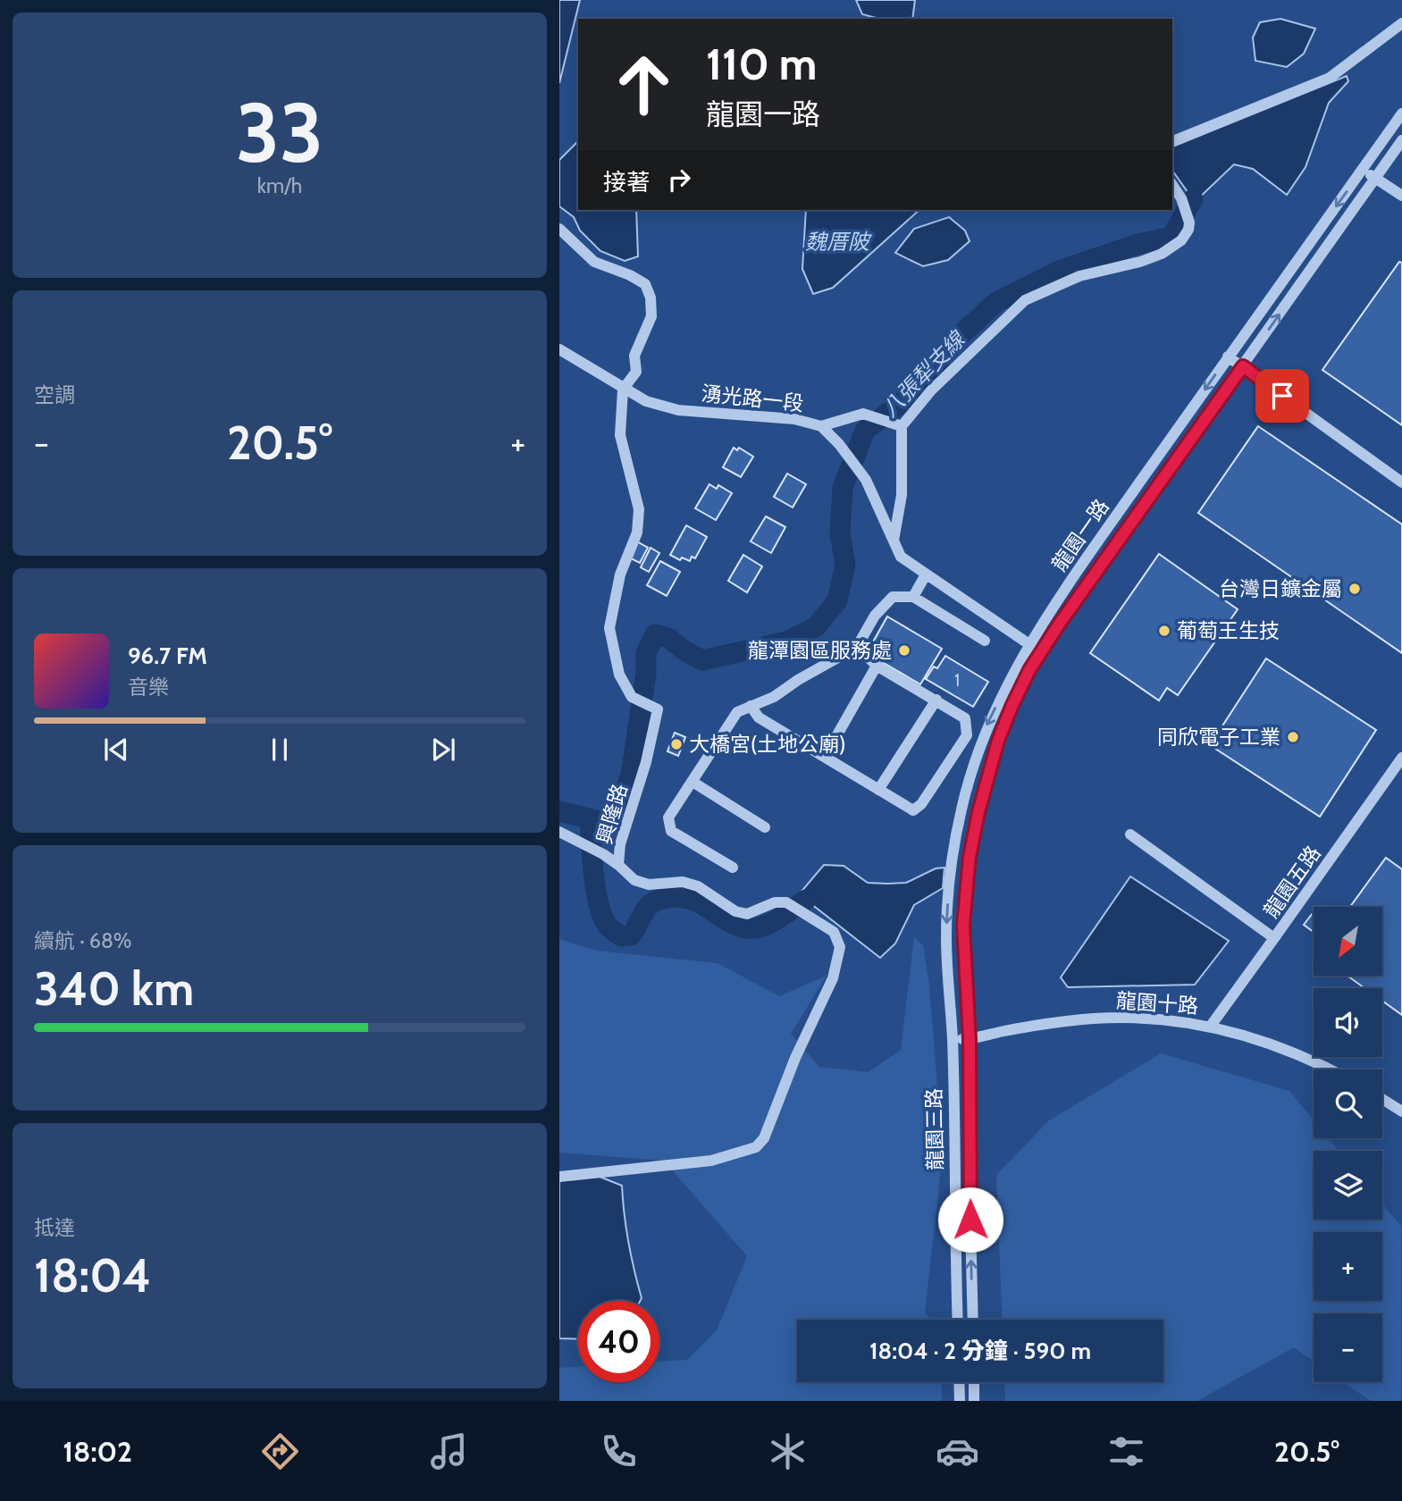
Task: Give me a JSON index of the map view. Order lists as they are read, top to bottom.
{
  "streets": {
    "street": [
      "湧光路一段",
      "龍園一路",
      "興隆路",
      "龍園五路",
      "龍園十路",
      "龍園三路"
    ]
  },
  "crossings": [
    ["湧光路一段", "龍園一路"],
    ["湧光路一段", "興隆路"],
    ["龍園一路", "龍園十路"],
    ["龍園一路", "龍園三路"],
    ["龍園五路", "龍園十路"],
    ["龍園十路", "龍園三路"]
  ],
  "water": ["魏厝陂", "八張犁支線"],
  "places": [
    "台灣日鑛金屬",
    "葡萄王生技",
    "龍潭園區服務處",
    "同欣電子工業",
    "大橋宮(土地公廟)"
  ],
  "house_numbers": ["1"],
  "north": "bottom left",
  "page": {
    "tile": [
      ["33", "km/h"],
      "空調",
      ["續航 · 68%", "340 km"],
      ["抵達", "18:04"]
    ],
    "turn": ["110 m", "龍園一路"],
    "then": "接著",
    "heat": ["−", "20.5°", "+"],
    "song": ["96.7 FM", "音樂"],
    "map_buttons": ["+", "−"],
    "limit": "40",
    "trip": "18:04 · 2 分鐘 · 590 m",
    "tabs": ["18:02", "20.5°"]
  }
}
